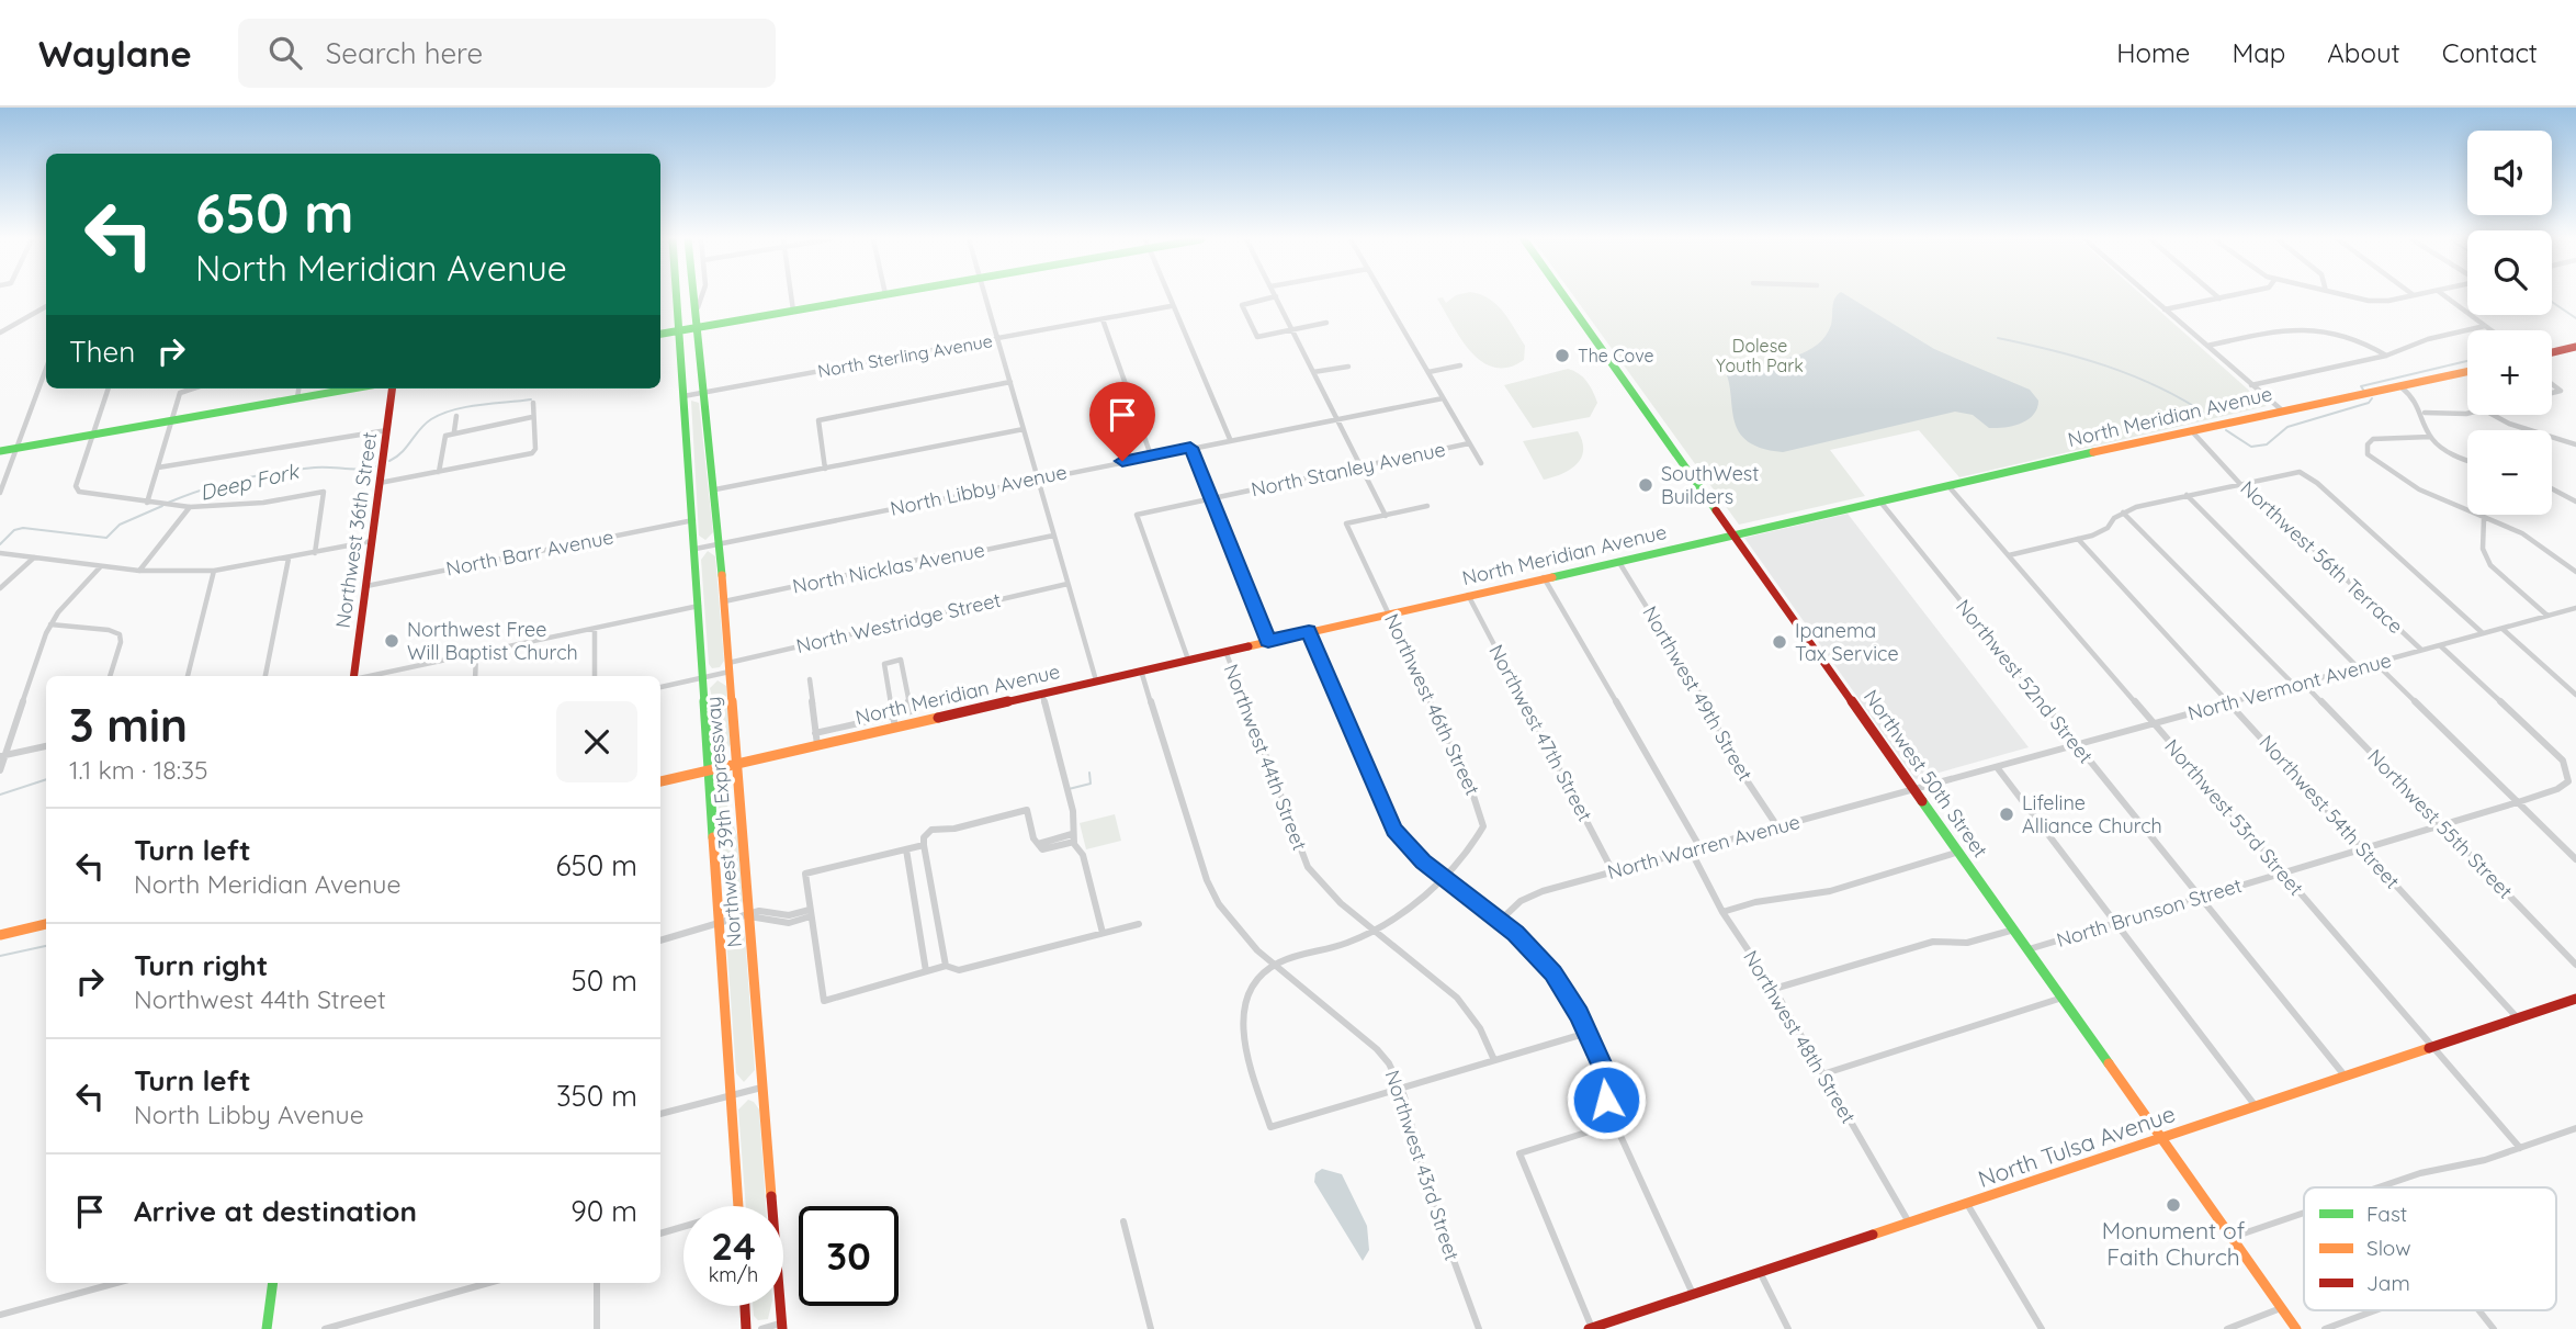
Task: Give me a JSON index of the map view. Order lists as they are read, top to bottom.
{
  "streets": {
    "main road": [
      "North Meridian Avenue",
      "Northwest 36th Street",
      "Northwest 50th Street",
      "Northwest 39th Expressway",
      "North Tulsa Avenue"
    ],
    "street": [
      "North Sterling Avenue",
      "North Stanley Avenue",
      "North Libby Avenue",
      "North Barr Avenue",
      "Northwest 56th Terrace",
      "North Nicklas Avenue",
      "North Westridge Street",
      "Northwest 52nd Street",
      "North Vermont Avenue",
      "Northwest 49th Street",
      "Northwest 46th Street",
      "Northwest 47th Street",
      "Northwest 44th Street",
      "Northwest 54th Street",
      "Northwest 53rd Street",
      "Northwest 55th Street",
      "North Warren Avenue",
      "North Brunson Street",
      "Northwest 48th Street",
      "Northwest 43rd Street"
    ]
  },
  "crossings": [
    ["North Sterling Avenue", "Northwest 39th Expressway"],
    ["North Meridian Avenue", "North Stanley Avenue"],
    ["North Meridian Avenue", "Northwest 56th Terrace"],
    ["North Meridian Avenue", "Northwest 52nd Street"],
    ["North Meridian Avenue", "Northwest 49th Street"],
    ["North Meridian Avenue", "Northwest 46th Street"],
    ["North Meridian Avenue", "Northwest 47th Street"],
    ["North Meridian Avenue", "Northwest 44th Street"],
    ["North Meridian Avenue", "Northwest 50th Street"],
    ["North Meridian Avenue", "Northwest 53rd Street"],
    ["North Meridian Avenue", "Northwest 39th Expressway"],
    ["North Meridian Avenue", "Northwest 43rd Street"],
    ["North Libby Avenue", "Northwest 39th Expressway"],
    ["Northwest 36th Street", "North Barr Avenue"],
    ["North Barr Avenue", "Northwest 39th Expressway"],
    ["Northwest 56th Terrace", "North Vermont Avenue"],
    ["North Nicklas Avenue", "Northwest 39th Expressway"],
    ["North Westridge Street", "Northwest 39th Expressway"],
    ["Northwest 52nd Street", "North Vermont Avenue"],
    ["Northwest 52nd Street", "North Brunson Street"],
    ["Northwest 52nd Street", "North Tulsa Avenue"],
    ["North Vermont Avenue", "Northwest 50th Street"],
    ["North Vermont Avenue", "Northwest 54th Street"],
    ["North Vermont Avenue", "Northwest 53rd Street"],
    ["North Vermont Avenue", "Northwest 55th Street"],
    ["North Vermont Avenue", "North Warren Avenue"],
    ["North Vermont Avenue", "North Brunson Street"],
    ["Northwest 49th Street", "North Warren Avenue"],
    ["Northwest 47th Street", "North Warren Avenue"],
    ["Northwest 50th Street", "North Warren Avenue"],
    ["Northwest 50th Street", "North Brunson Street"],
    ["Northwest 50th Street", "North Tulsa Avenue"],
    ["Northwest 54th Street", "North Brunson Street"],
    ["Northwest 54th Street", "North Tulsa Avenue"],
    ["Northwest 53rd Street", "North Brunson Street"],
    ["Northwest 53rd Street", "North Tulsa Avenue"],
    ["Northwest 55th Street", "North Brunson Street"],
    ["North Warren Avenue", "Northwest 48th Street"],
    ["Northwest 48th Street", "North Tulsa Avenue"]
  ],
  "water": ["Deep Fork"],
  "parks": ["Dolese Youth Park"],
  "places": [
    "The Cove",
    "SouthWest Builders",
    "Northwest Free Will Baptist Church",
    "Ipanema Tax Service",
    "Lifeline Alliance Church",
    "Monument of Faith Church"
  ],
  "legend": ["Fast", "Slow", "Jam"],
  "page": {
    "header": "Waylane",
    "search": "Search here",
    "nav": [
      "Home",
      "Map",
      "About",
      "Contact"
    ],
    "map_buttons": ["+", "−"],
    "turn": ["650 m", "North Meridian Avenue"],
    "then": "Then",
    "heading": ["3 min", "1.1 km · 18:35"],
    "list": [
      {
        "name": "Turn left",
        "note": "North Meridian Avenue",
        "value": "650 m"
      },
      {
        "name": "Turn right",
        "note": "Northwest 44th Street",
        "value": "50 m"
      },
      {
        "name": "Turn left",
        "note": "North Libby Avenue",
        "value": "350 m"
      },
      {
        "name": "Arrive at destination",
        "value": "90 m"
      }
    ],
    "speed": "24 km/h",
    "limit": "30"
  }
}
